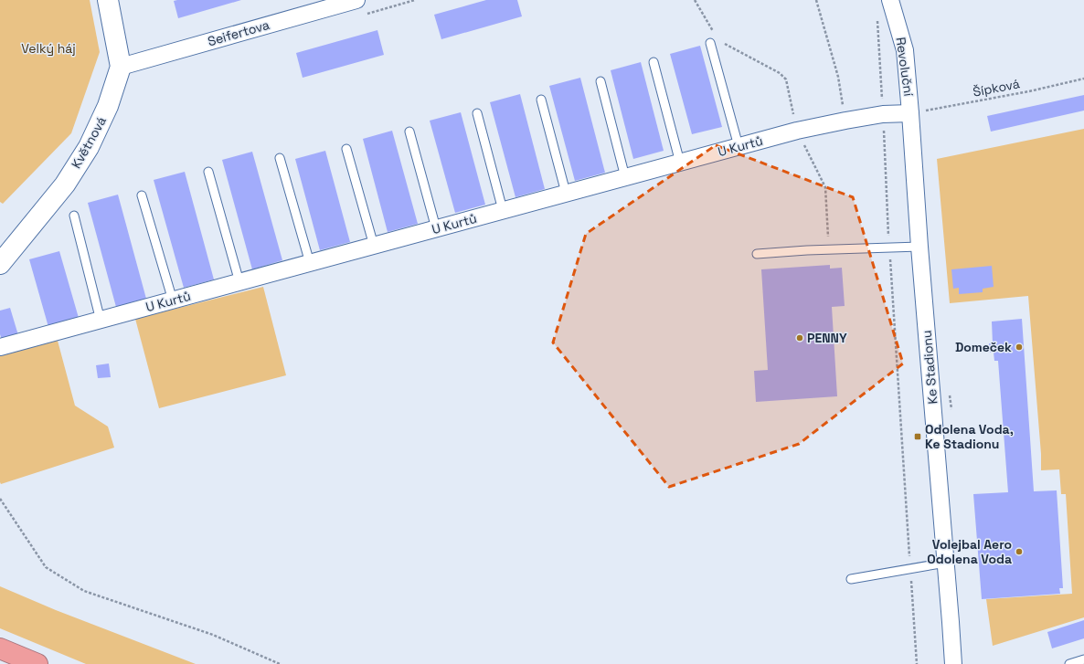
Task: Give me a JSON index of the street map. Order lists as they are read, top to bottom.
{
  "streets": {
    "street": [
      "Seifertova",
      "Revoluční",
      "Květnová",
      "U Kurtů",
      "Ke Stadionu"
    ],
    "path": ["Šípková"]
  },
  "crossings": [
    ["Seifertova", "Květnová"],
    ["Revoluční", "Šípková"],
    ["Revoluční", "U Kurtů"],
    ["Revoluční", "Ke Stadionu"],
    ["Šípková", "U Kurtů"],
    ["Šípková", "Ke Stadionu"],
    ["U Kurtů", "Ke Stadionu"]
  ],
  "parks": ["Velký háj"],
  "places": {
    "other": ["PENNY", "Domeček", "Volejbal Aero Odolena Voda"],
    "transit": ["Odolena Voda, Ke Stadionu"]
  }
}
